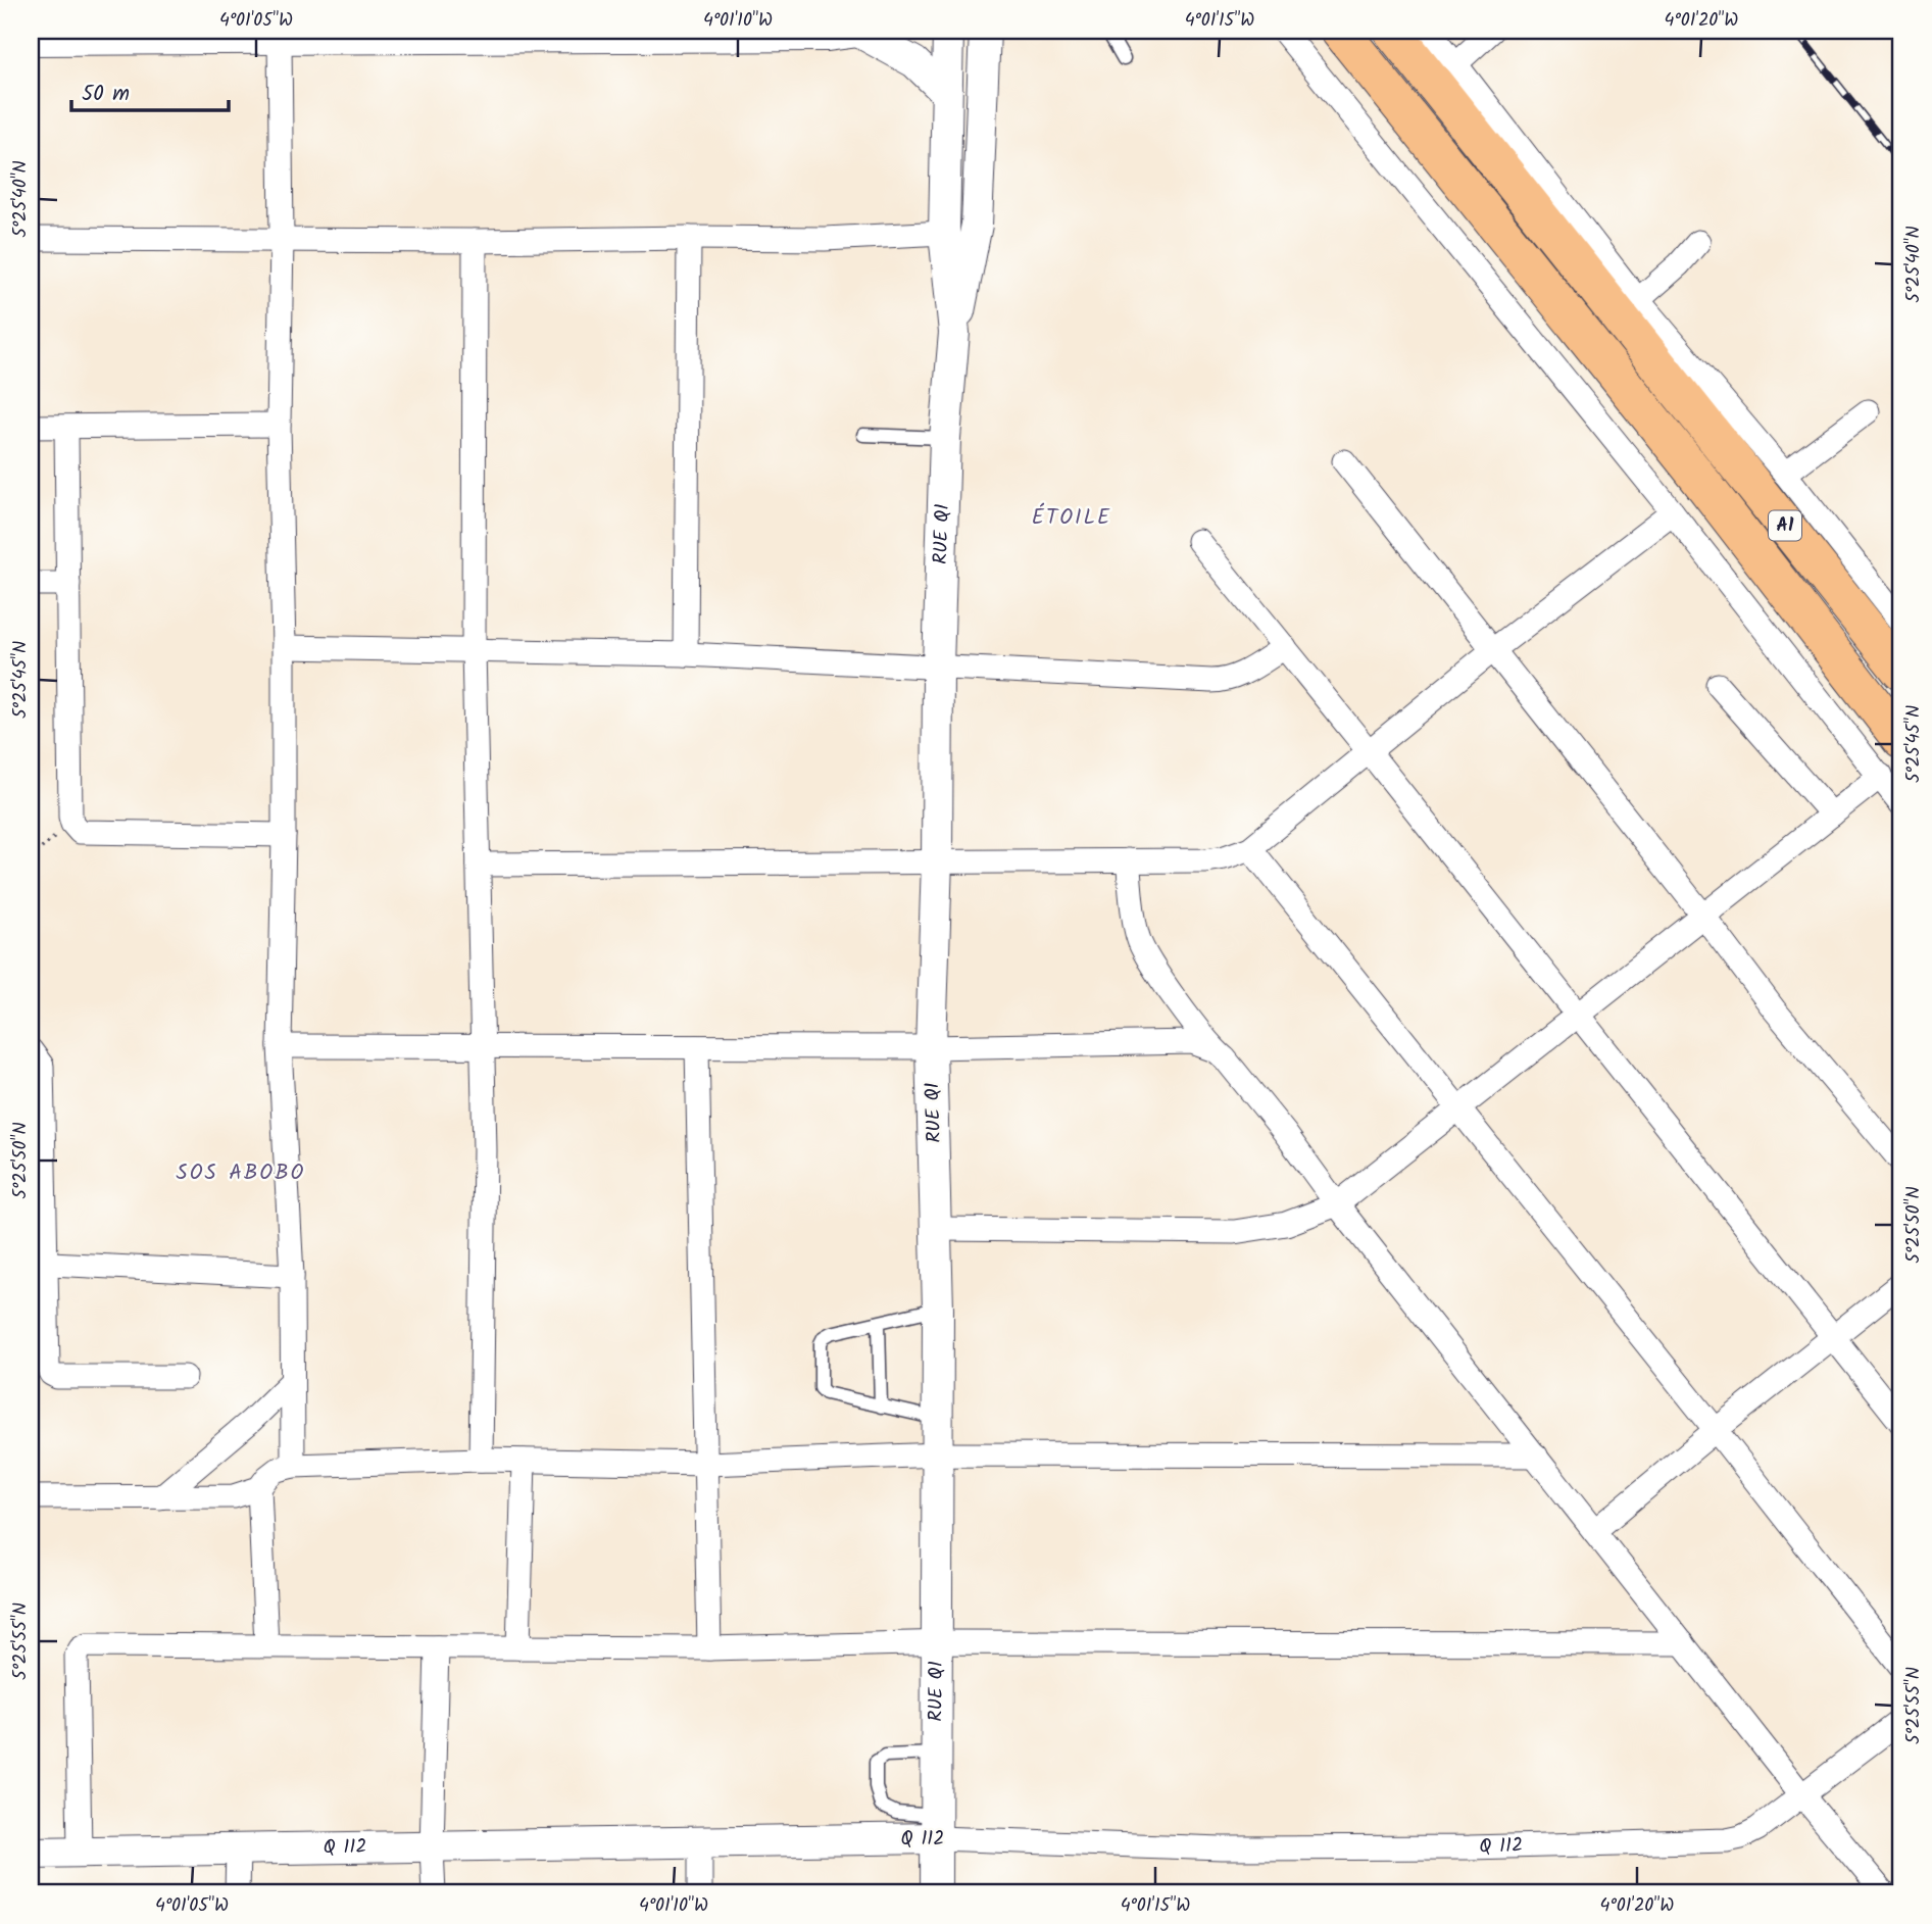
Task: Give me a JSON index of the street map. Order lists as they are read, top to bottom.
{
  "streets": {
    "main road": ["A1"],
    "street": ["RUE Q1", "Q 112"]
  },
  "crossings": [
    ["RUE Q1", "Q 112"]
  ],
  "districts": ["ÉTOILE", "SOS ABOBO"],
  "scale_bar": "50 m",
  "coordinates": [
    "4°01'05\"W",
    "4°01'10\"W",
    "4°01'15\"W",
    "4°01'20\"W",
    "5°25'40\"N",
    "5°25'45\"N",
    "5°25'50\"N",
    "5°25'55\"N"
  ]
}
